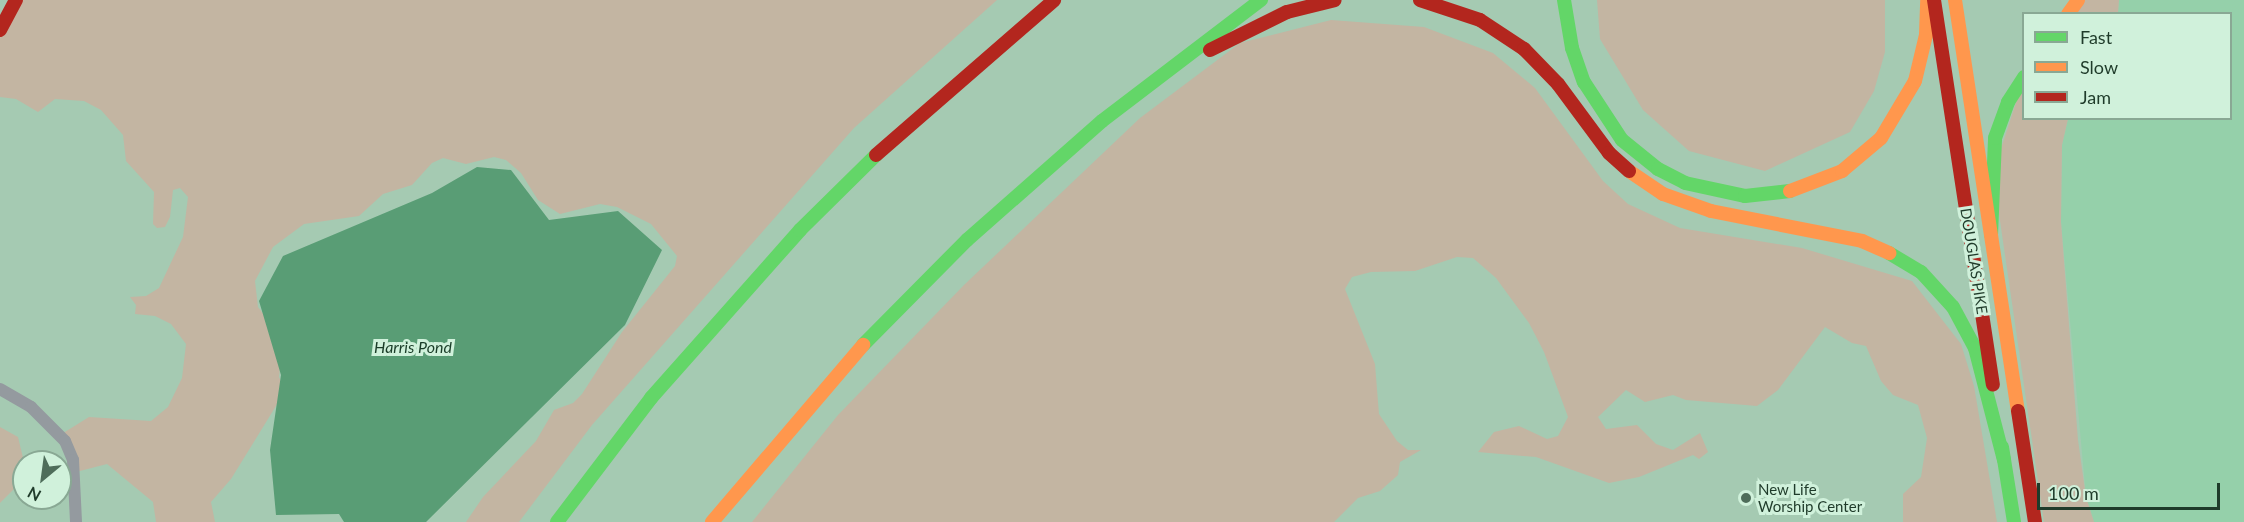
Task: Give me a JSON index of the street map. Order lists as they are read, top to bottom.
{
  "streets": {
    "main road": ["DOUGLAS PIKE"]
  },
  "water": ["Harris Pond"],
  "places": ["New Life Worship Center"],
  "legend": ["Fast", "Slow", "Jam"],
  "scale_bar": "100 m",
  "north": "bottom left"
}
